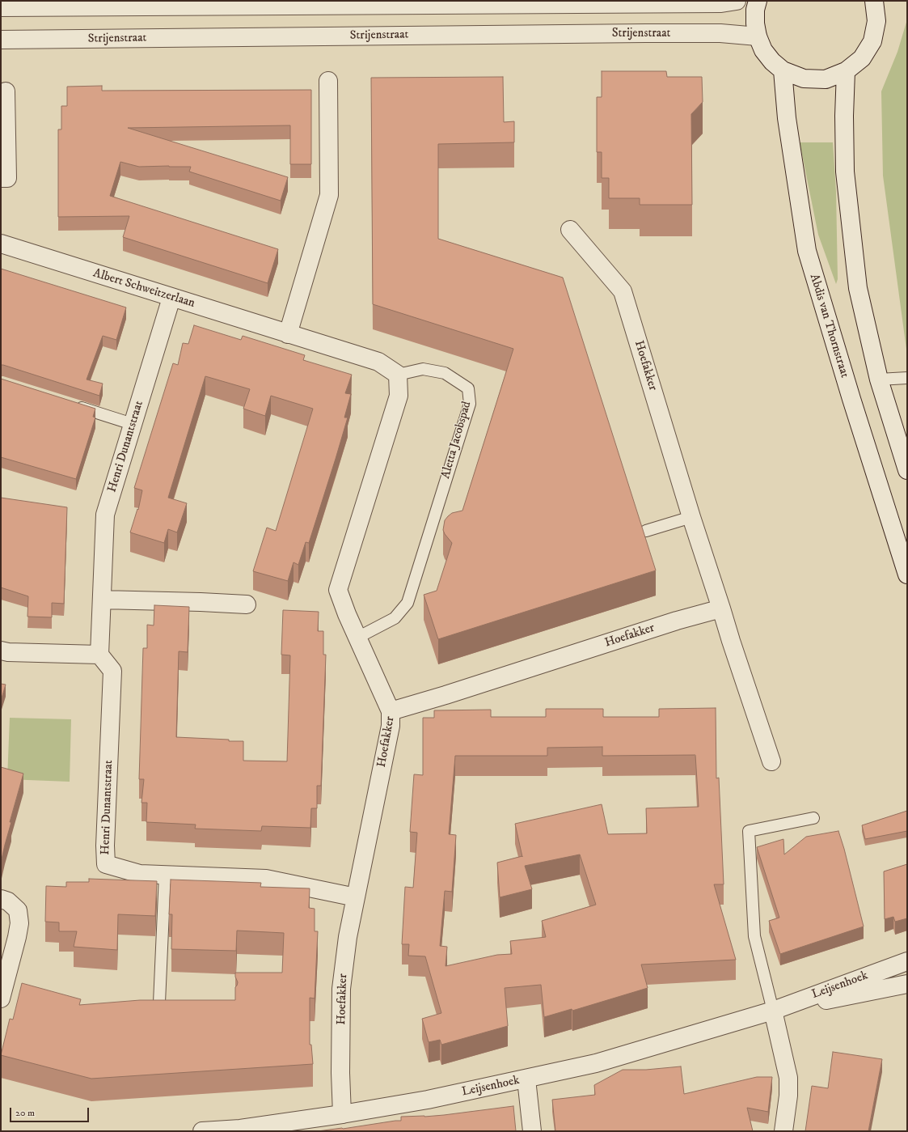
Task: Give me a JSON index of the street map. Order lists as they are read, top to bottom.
{
  "streets": {
    "street": [
      "Strijenstraat",
      "Albert Schweitzerlaan",
      "Abdis van Thornstraat",
      "Hoefakker",
      "Henri Dunantstraat",
      "Leijsenhoek"
    ],
    "lane": ["Aletta Jacobspad"]
  },
  "crossings": [
    ["Albert Schweitzerlaan", "Aletta Jacobspad"],
    ["Albert Schweitzerlaan", "Henri Dunantstraat"],
    ["Hoefakker", "Henri Dunantstraat"],
    ["Hoefakker", "Leijsenhoek"]
  ],
  "scale_bar": "20 m"
}
